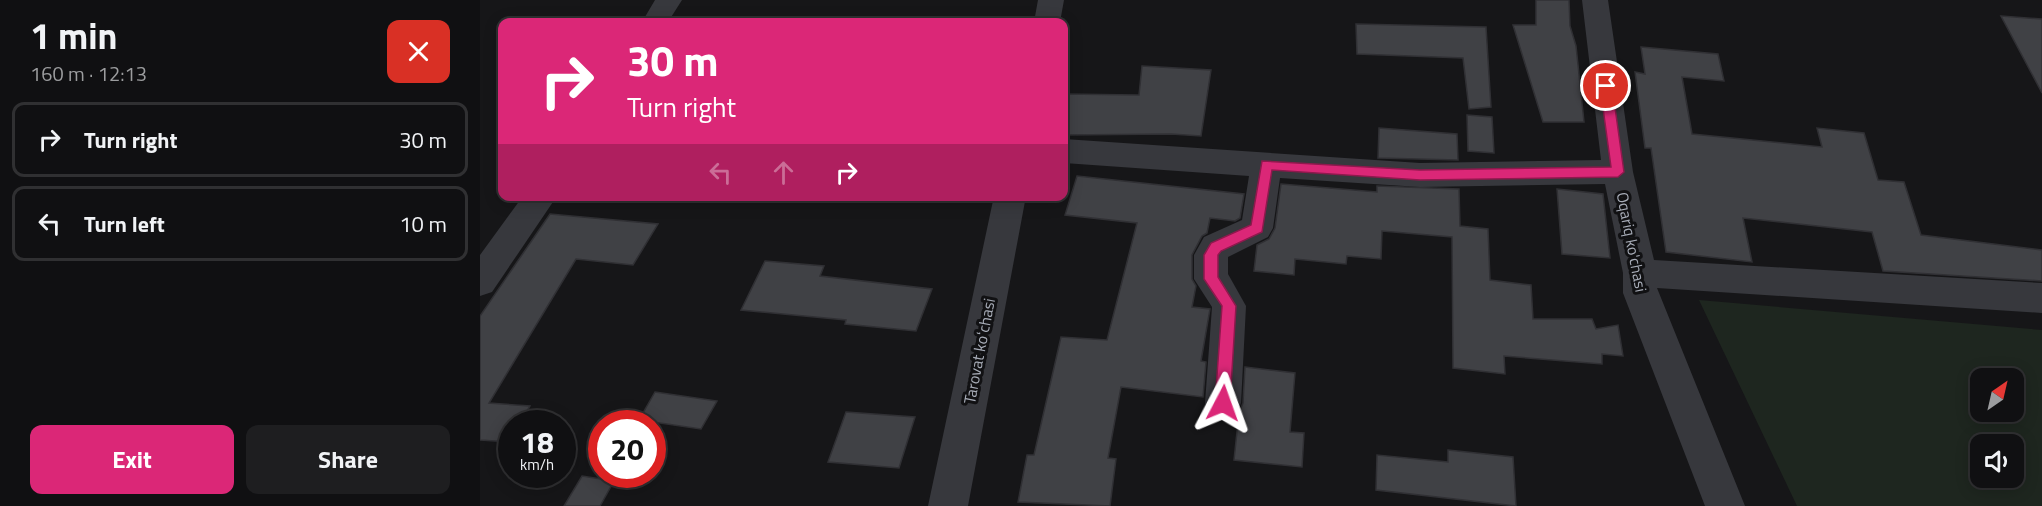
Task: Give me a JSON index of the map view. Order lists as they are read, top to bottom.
{
  "streets": {
    "street": ["Oqariq ko'chasi", "Tarovat koʻchasi"]
  },
  "north": "top right",
  "page": {
    "heading": ["1 min", "160 m · 12:13"],
    "turn": ["30 m", "Turn right"],
    "list": [
      {
        "name": "Turn right",
        "value": "30 m"
      },
      {
        "name": "Turn left",
        "value": "10 m"
      }
    ],
    "speed": "18 km/h",
    "limit": "20",
    "buttons": ["Exit", "Share"]
  }
}
